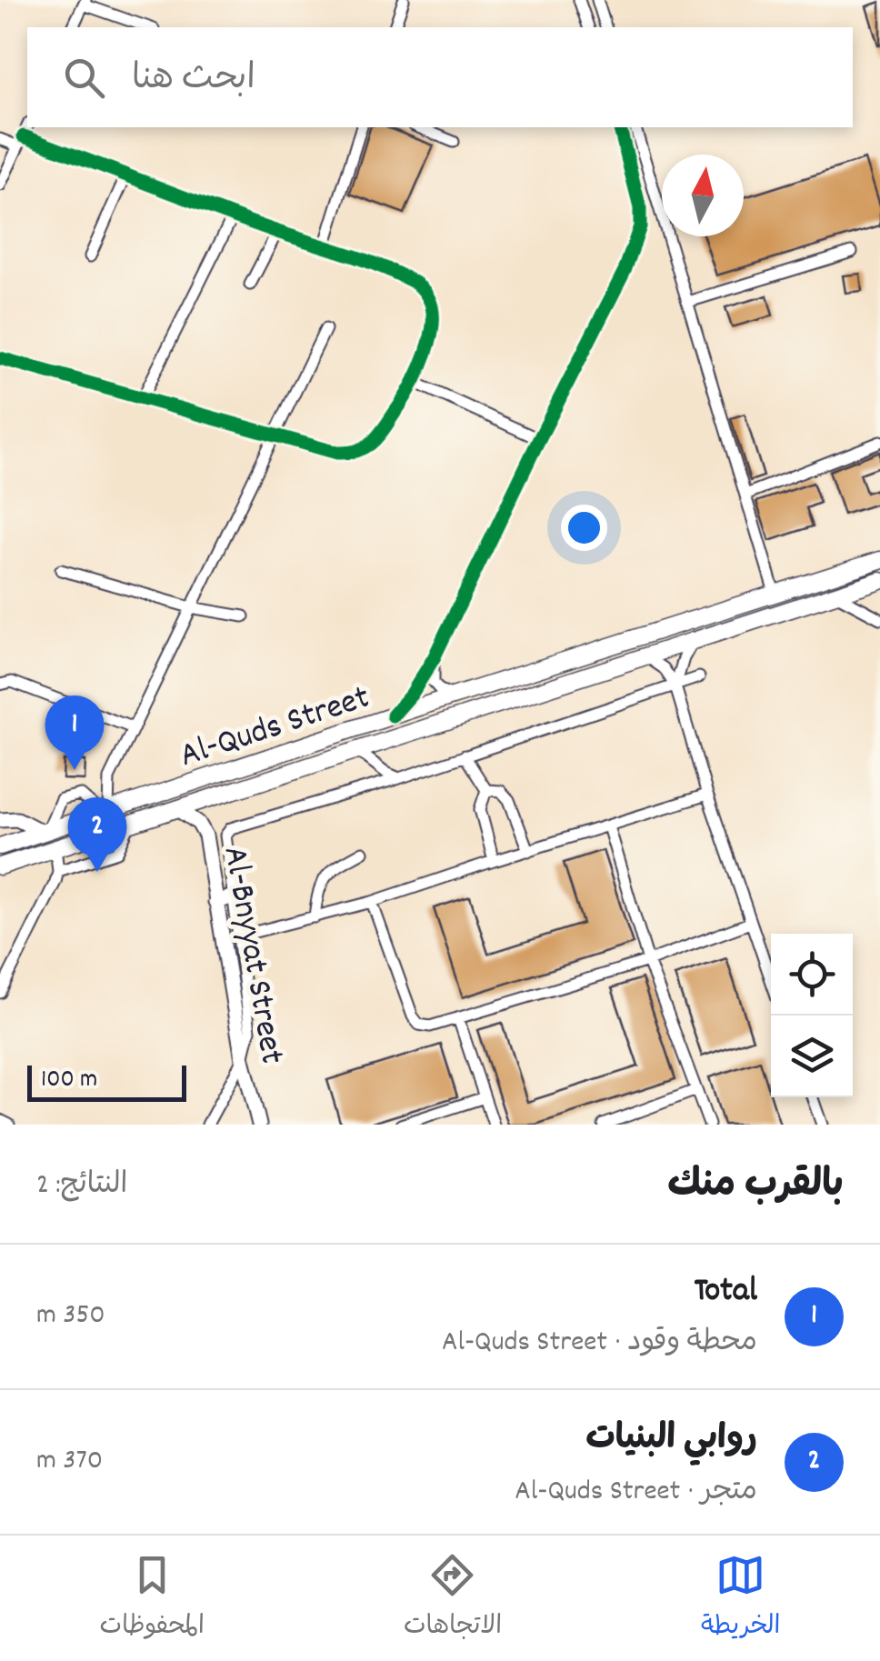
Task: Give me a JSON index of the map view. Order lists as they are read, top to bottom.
{
  "streets": {
    "highway": ["Al-Quds Street"],
    "main road": ["Al-Bnyyat Street"]
  },
  "crossings": [
    ["Al-Quds Street", "Al-Bnyyat Street"]
  ],
  "scale_bar": "100 m",
  "north": "top",
  "page": {
    "search": "ابحث هنا",
    "pins": ["1", "2"],
    "scale": "100 m",
    "heading": ["بالقرب منك", "النتائج: 2"],
    "list": [
      {
        "mark": "1",
        "name": "Total",
        "note": "محطة وقود · Al-Quds Street",
        "value": "350 m"
      },
      {
        "mark": "2",
        "name": "روابي البنيات",
        "note": "متجر · Al-Quds Street",
        "value": "370 m"
      }
    ],
    "nav": ["الخريطة", "الاتجاهات", "المحفوظات"]
  }
}
